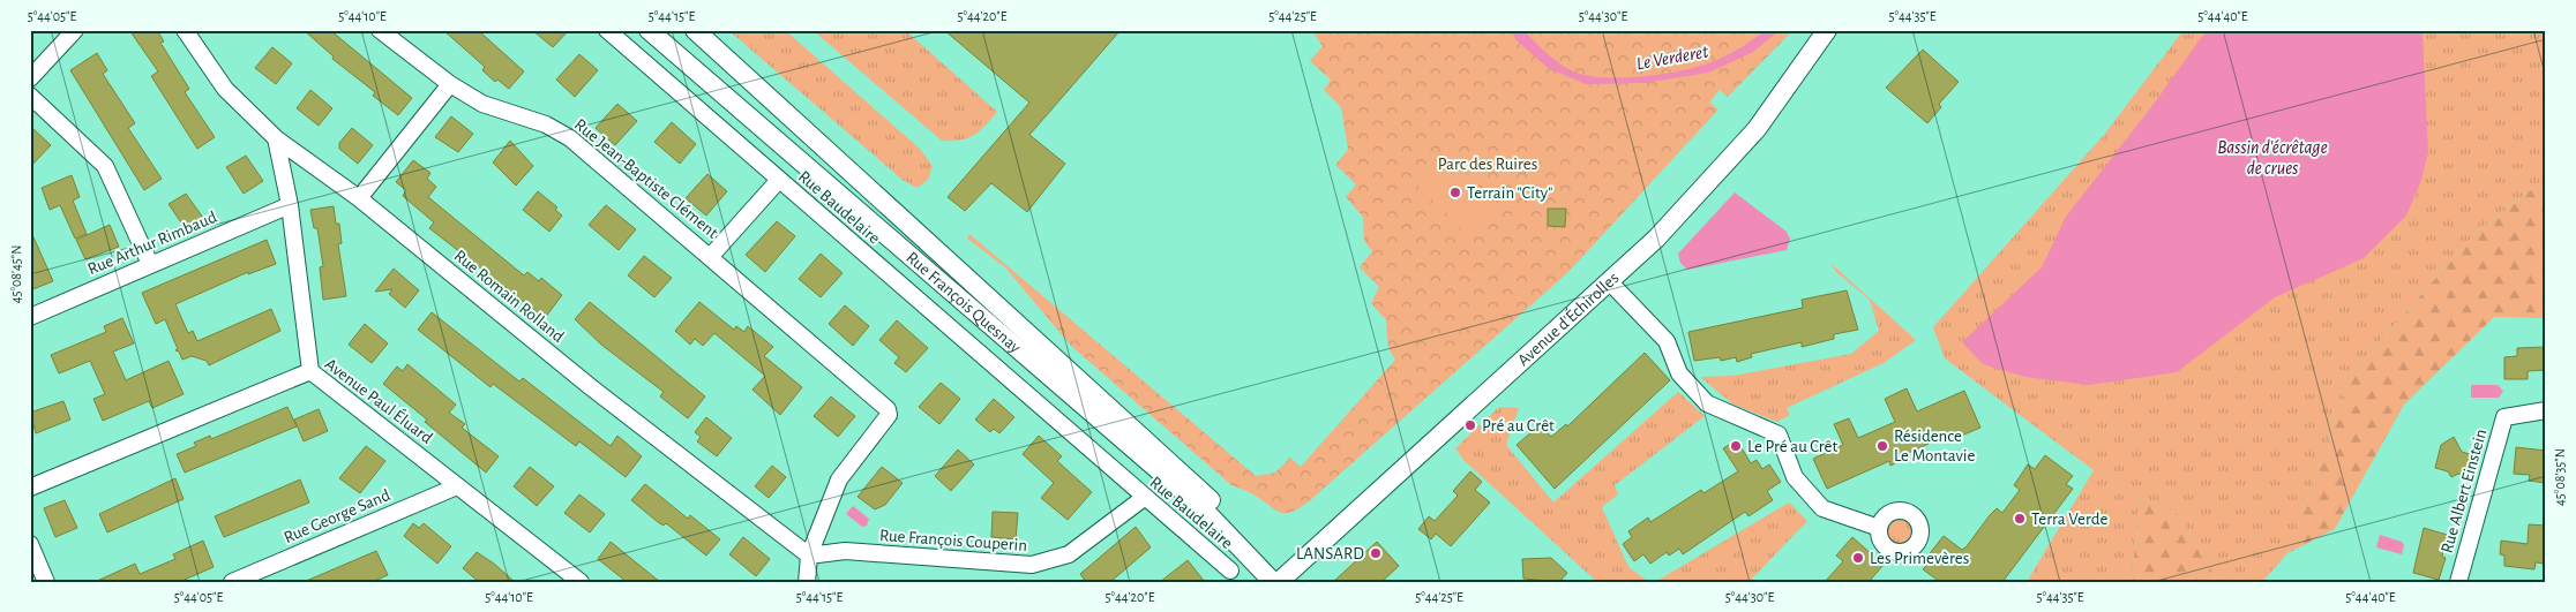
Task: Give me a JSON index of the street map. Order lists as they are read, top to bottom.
{
  "streets": {
    "street": [
      "Rue Jean-Baptiste Clément",
      "Rue Baudelaire",
      "Rue Arthur Rimbaud",
      "Rue Romain Rolland",
      "Rue François Quesnay",
      "Avenue d'Échirolles",
      "Avenue Paul Éluard",
      "Rue Albert Einstein",
      "Rue George Sand",
      "Rue François Couperin"
    ]
  },
  "crossings": [
    ["Rue Jean-Baptiste Clément", "Rue Baudelaire"],
    ["Rue Jean-Baptiste Clément", "Rue Romain Rolland"],
    ["Rue Jean-Baptiste Clément", "Rue François Couperin"],
    ["Rue Baudelaire", "Rue François Couperin"],
    ["Rue Romain Rolland", "Rue François Couperin"],
    ["Avenue Paul Éluard", "Rue George Sand"]
  ],
  "water": ["Le Verderet", "Bassin d'écrêtage de crues"],
  "parks": ["Parc des Ruires"],
  "places": [
    "Terrain \"City\"",
    "Pré au Crêt",
    "Le Pré au Crêt",
    "Résidence Le Montavie",
    "Terra Verde",
    "LANSARD",
    "Les Primevères"
  ],
  "coordinates": [
    "5°44'05\"E",
    "5°44'10\"E",
    "5°44'15\"E",
    "5°44'20\"E",
    "5°44'25\"E",
    "5°44'30\"E",
    "5°44'35\"E",
    "5°44'40\"E",
    "45°08'45\"N",
    "45°08'35\"N"
  ]
}
